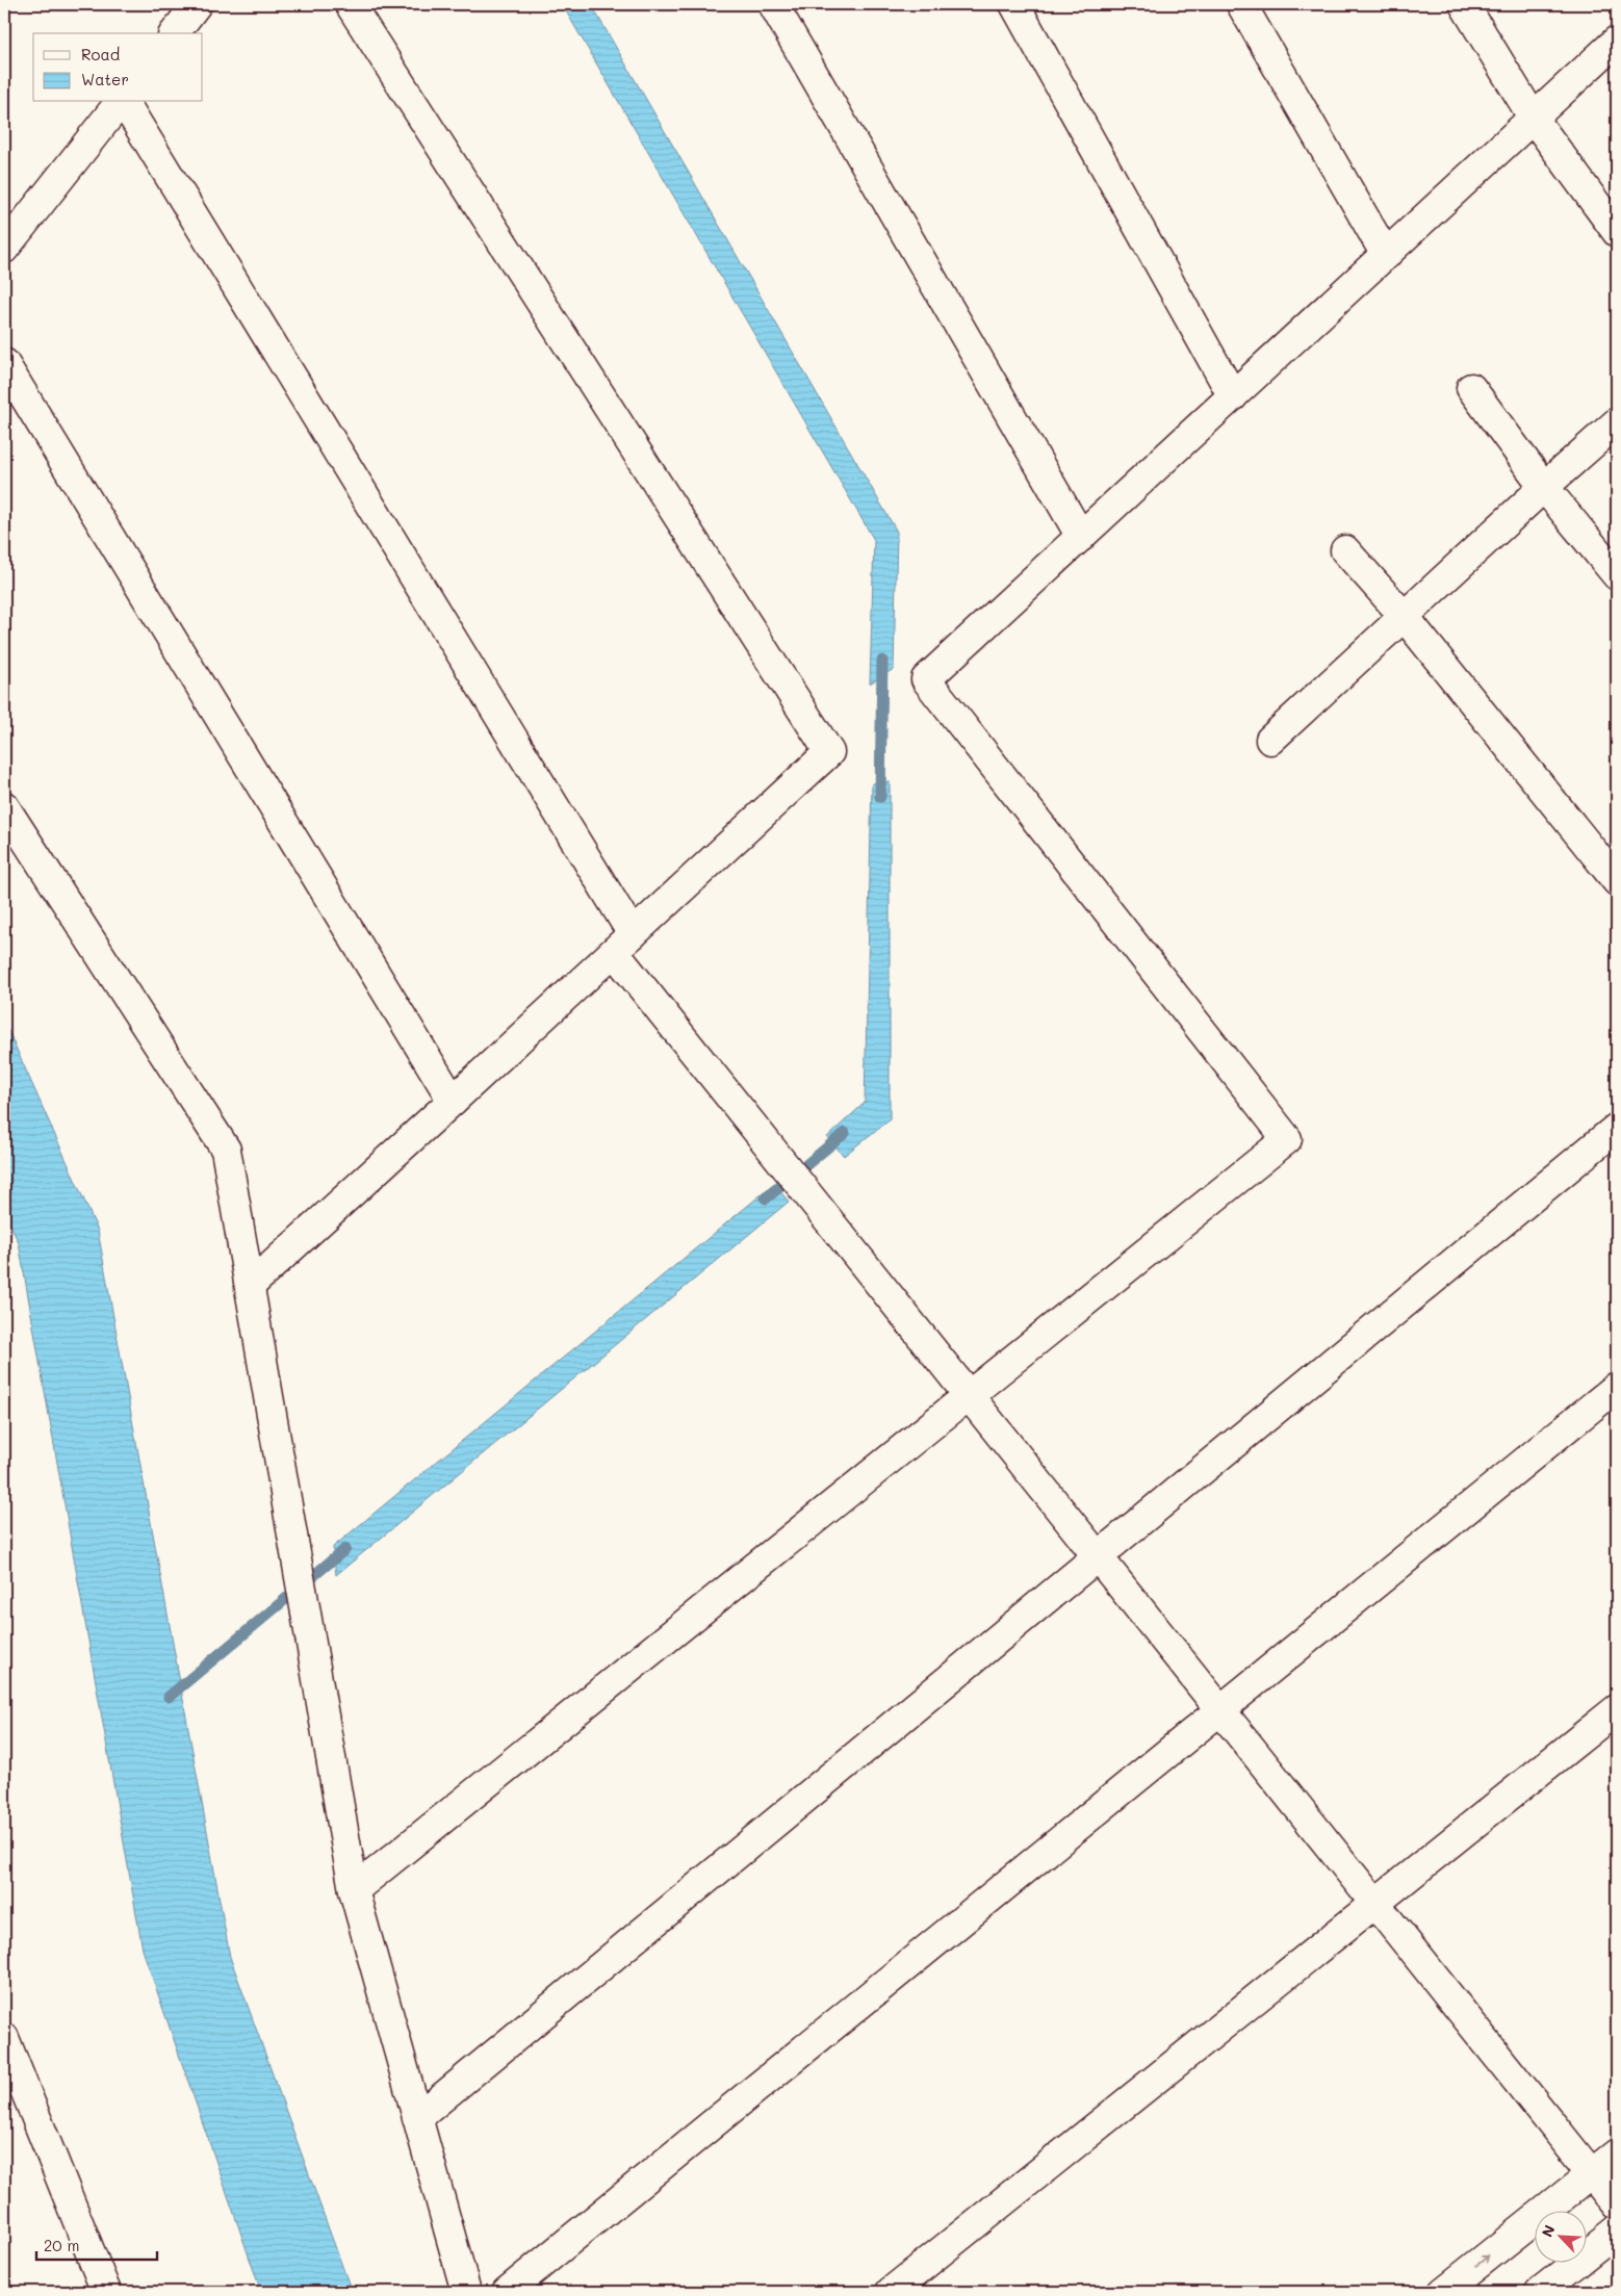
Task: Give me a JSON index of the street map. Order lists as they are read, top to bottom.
{
  "legend": ["Road", "Water"],
  "scale_bar": "20 m",
  "north": "top left"
}
